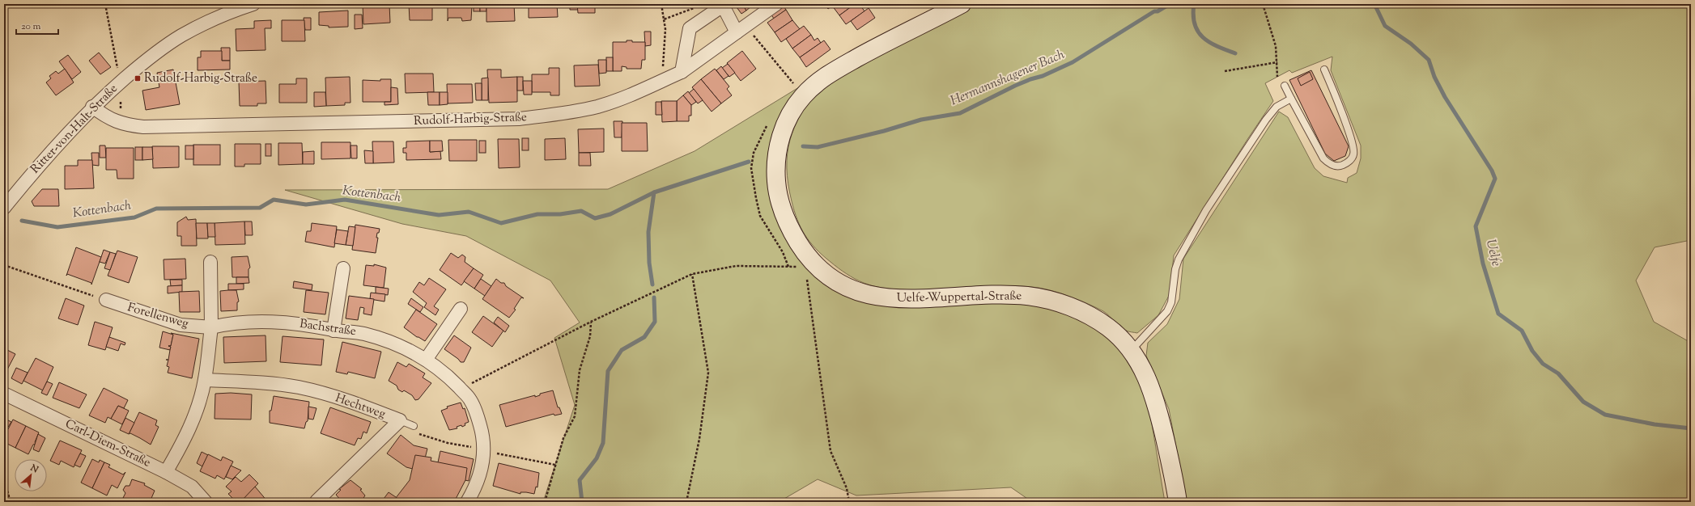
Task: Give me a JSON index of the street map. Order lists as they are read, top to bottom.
{
  "streets": {
    "main road": ["Uelfe-Wuppertal-Straße"],
    "street": [
      "Rudolf-Harbig-Straße",
      "Ritter-von-Halt-Straße",
      "Forellenweg",
      "Bachstraße",
      "Hechtweg",
      "Carl-Diem-Straße"
    ]
  },
  "crossings": [
    ["Rudolf-Harbig-Straße", "Ritter-von-Halt-Straße"],
    ["Forellenweg", "Bachstraße"]
  ],
  "water": ["Hermannshagener Bach", "Kottenbach", "Uelfe"],
  "places": {
    "transit": ["Rudolf-Harbig-Straße"]
  },
  "scale_bar": "20 m",
  "north": "top right"
}
